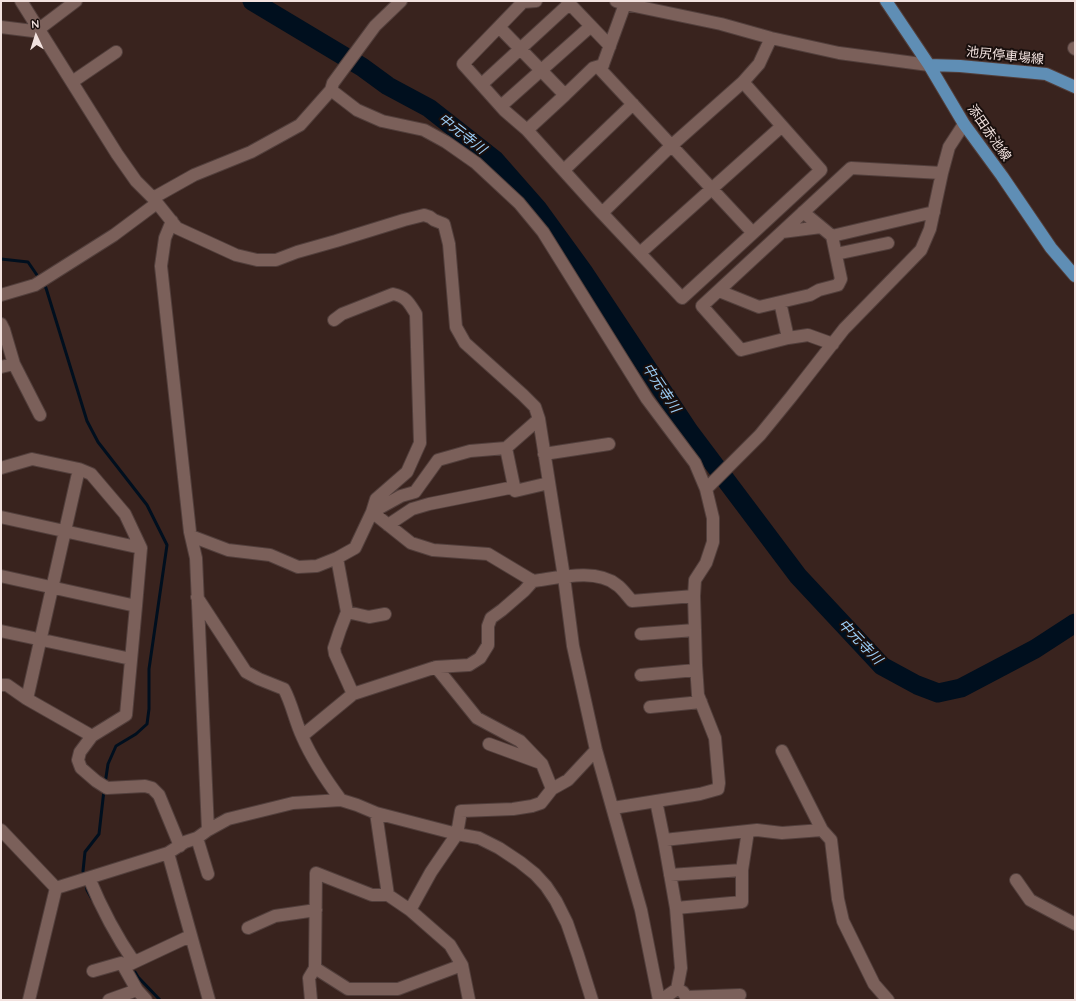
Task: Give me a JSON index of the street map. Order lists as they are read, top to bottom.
{
  "streets": {
    "main road": ["池尻停車場線", "添田赤池線"]
  },
  "crossings": [
    ["池尻停車場線", "添田赤池線"]
  ],
  "water": ["中元寺川"],
  "north": "top"
}
